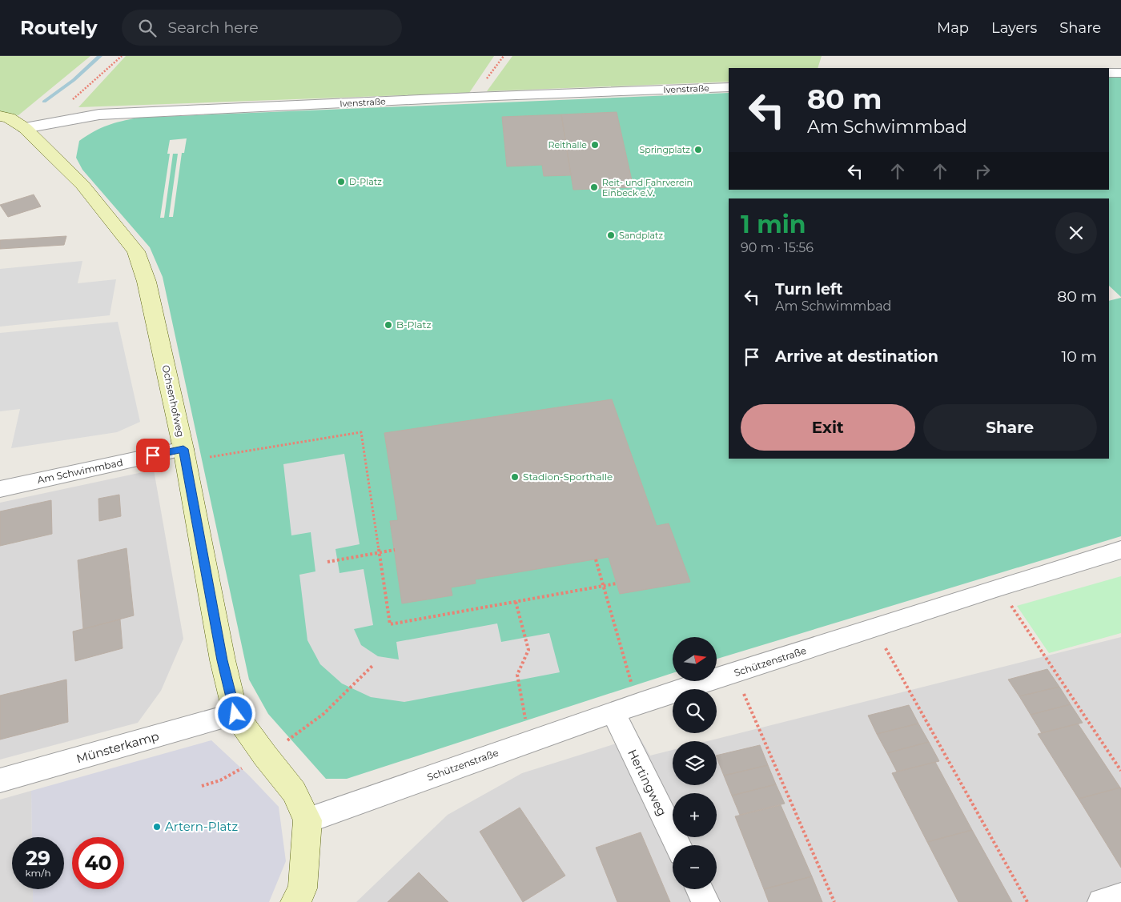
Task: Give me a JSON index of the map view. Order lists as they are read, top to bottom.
{
  "streets": {
    "street": [
      "Ivenstraße",
      "Ochsenhofweg",
      "Am Schwimmbad",
      "Schützenstraße",
      "Münsterkamp",
      "Hertingweg"
    ]
  },
  "crossings": [
    ["Ivenstraße", "Ochsenhofweg"],
    ["Ochsenhofweg", "Am Schwimmbad"],
    ["Ochsenhofweg", "Schützenstraße"],
    ["Ochsenhofweg", "Münsterkamp"],
    ["Schützenstraße", "Hertingweg"]
  ],
  "places": [
    "Reithalle",
    "Springplatz",
    "D-Platz",
    "Reit- und Fahrverein Einbeck e.V.",
    "Sandplatz",
    "B-Platz",
    "Stadion-Sporthalle",
    "Artern-Platz"
  ],
  "north": "right",
  "page": {
    "header": "Routely",
    "search": "Search here",
    "nav": ["Map", "Layers", "Share"],
    "turn": ["80 m", "Am Schwimmbad"],
    "heading": ["1 min", "90 m · 15:56"],
    "list": [
      {
        "name": "Turn left",
        "note": "Am Schwimmbad",
        "value": "80 m"
      },
      {
        "name": "Arrive at destination",
        "value": "10 m"
      }
    ],
    "buttons": ["Exit", "Share"],
    "map_buttons": ["+", "−"],
    "speed": "29 km/h",
    "limit": "40"
  }
}
